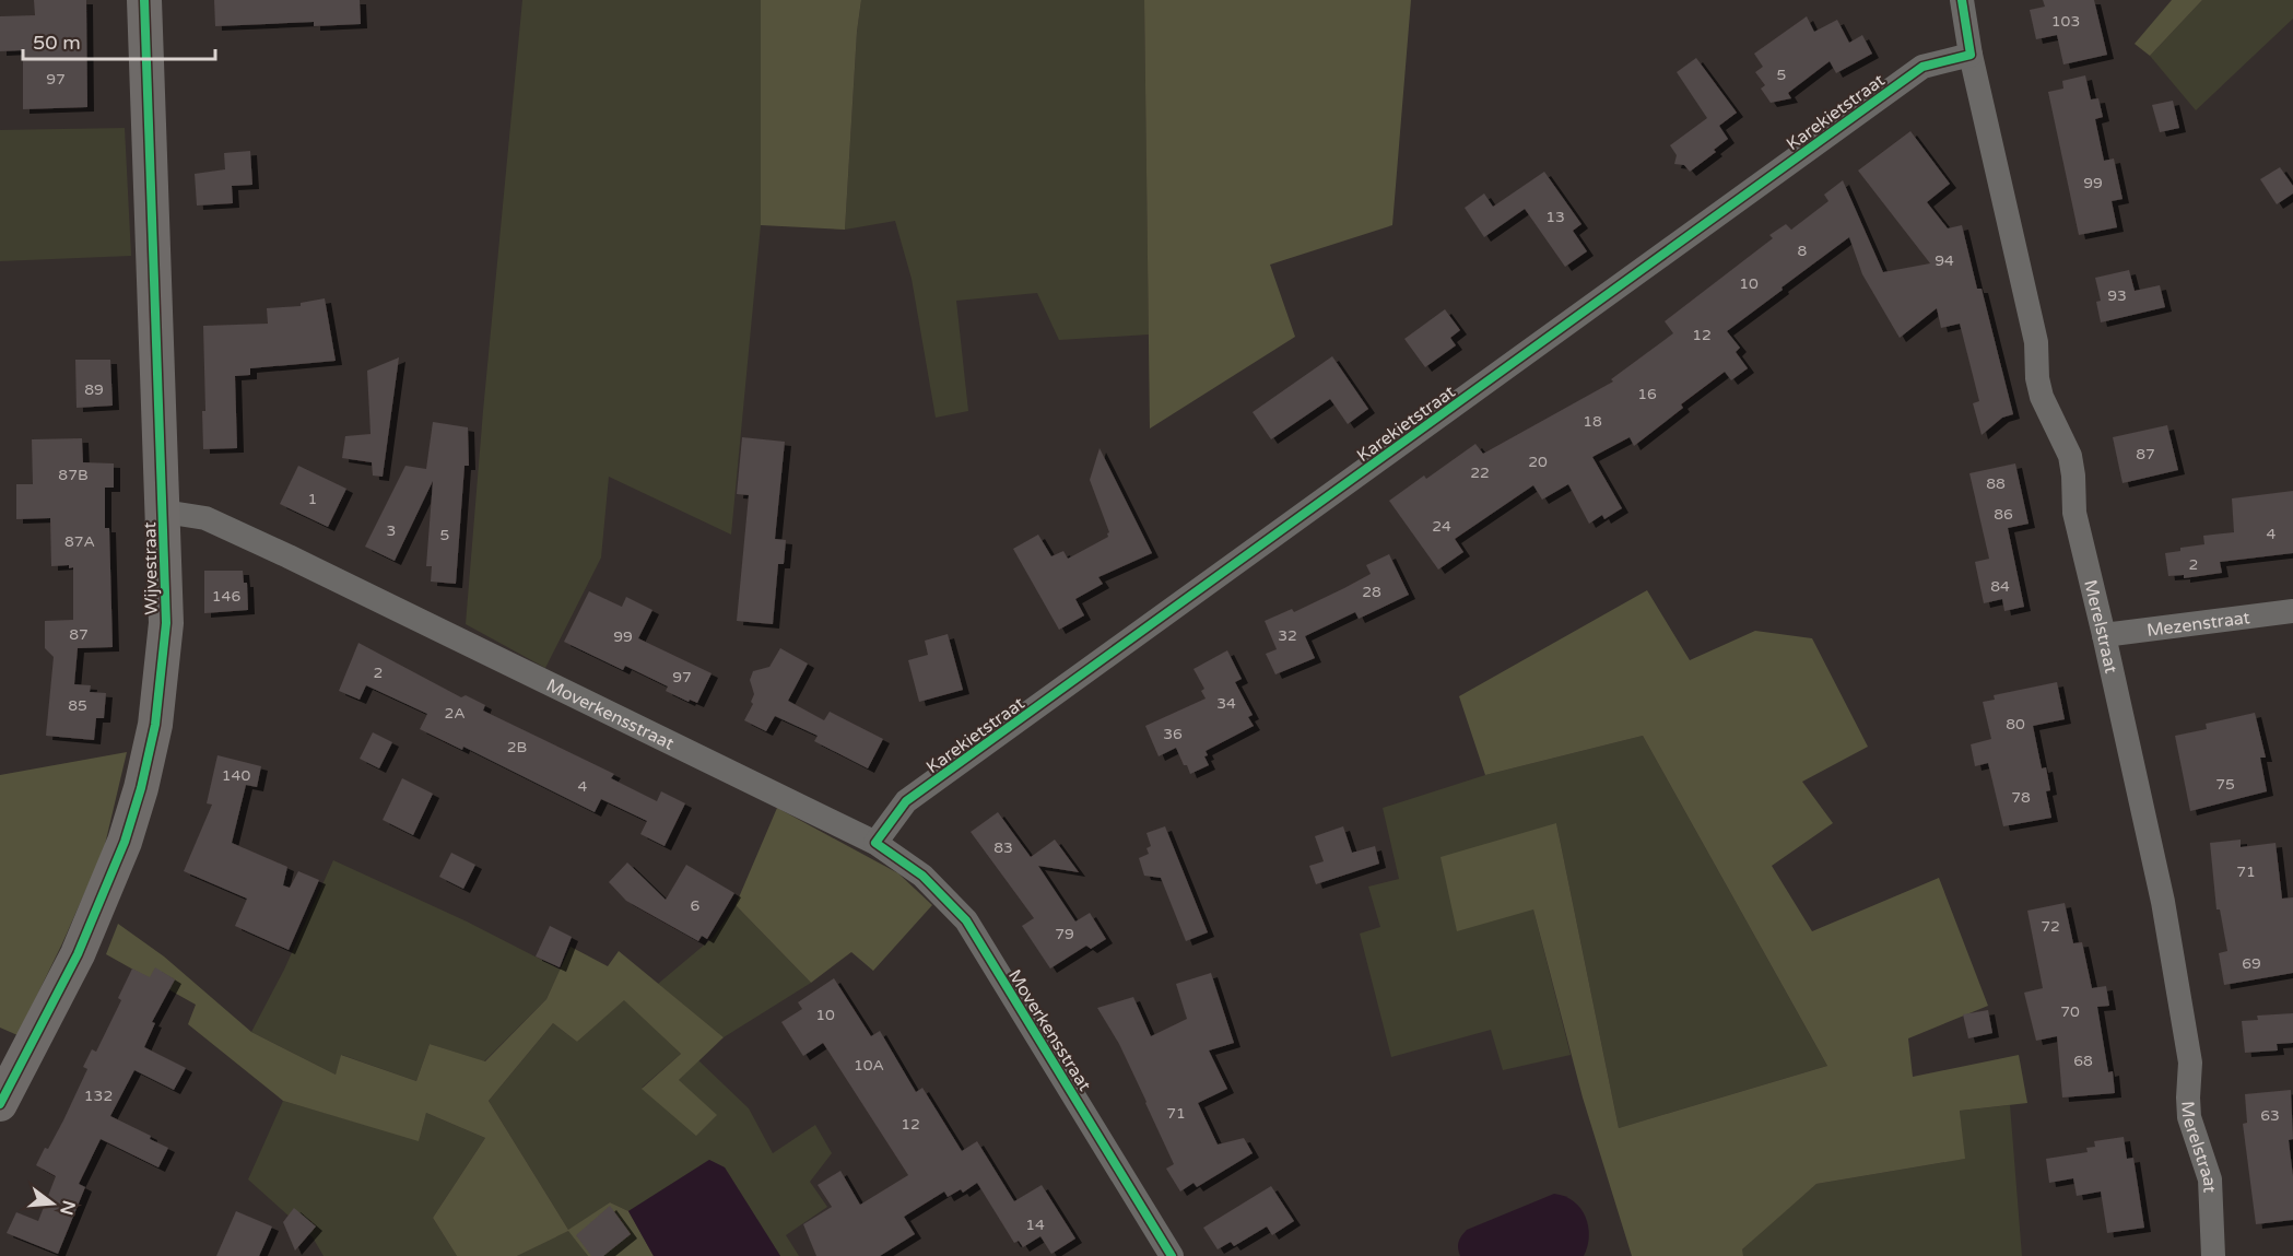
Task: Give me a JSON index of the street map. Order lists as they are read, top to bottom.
{
  "streets": {
    "street": [
      "Karekietstraat",
      "Wijvestraat",
      "Mezenstraat",
      "Merelstraat",
      "Moverkensstraat"
    ]
  },
  "crossings": [
    ["Karekietstraat", "Merelstraat"],
    ["Karekietstraat", "Moverkensstraat"],
    ["Wijvestraat", "Moverkensstraat"],
    ["Mezenstraat", "Merelstraat"]
  ],
  "house_numbers": [
    "103",
    "5",
    "97",
    "99",
    "13",
    "8",
    "94",
    "10",
    "93",
    "12",
    "89",
    "16",
    "18",
    "87",
    "20",
    "22",
    "87B",
    "88",
    "1",
    "86",
    "24",
    "3",
    "4",
    "5",
    "87A",
    "2",
    "84",
    "28",
    "146",
    "87",
    "32",
    "99",
    "2",
    "97",
    "34",
    "85",
    "2A",
    "80",
    "36",
    "2B",
    "140",
    "75",
    "4",
    "78",
    "83",
    "71",
    "6",
    "72",
    "79",
    "69",
    "70",
    "10",
    "68",
    "10A",
    "132",
    "71",
    "63",
    "12",
    "14"
  ],
  "scale_bar": "50 m",
  "north": "right"
}
